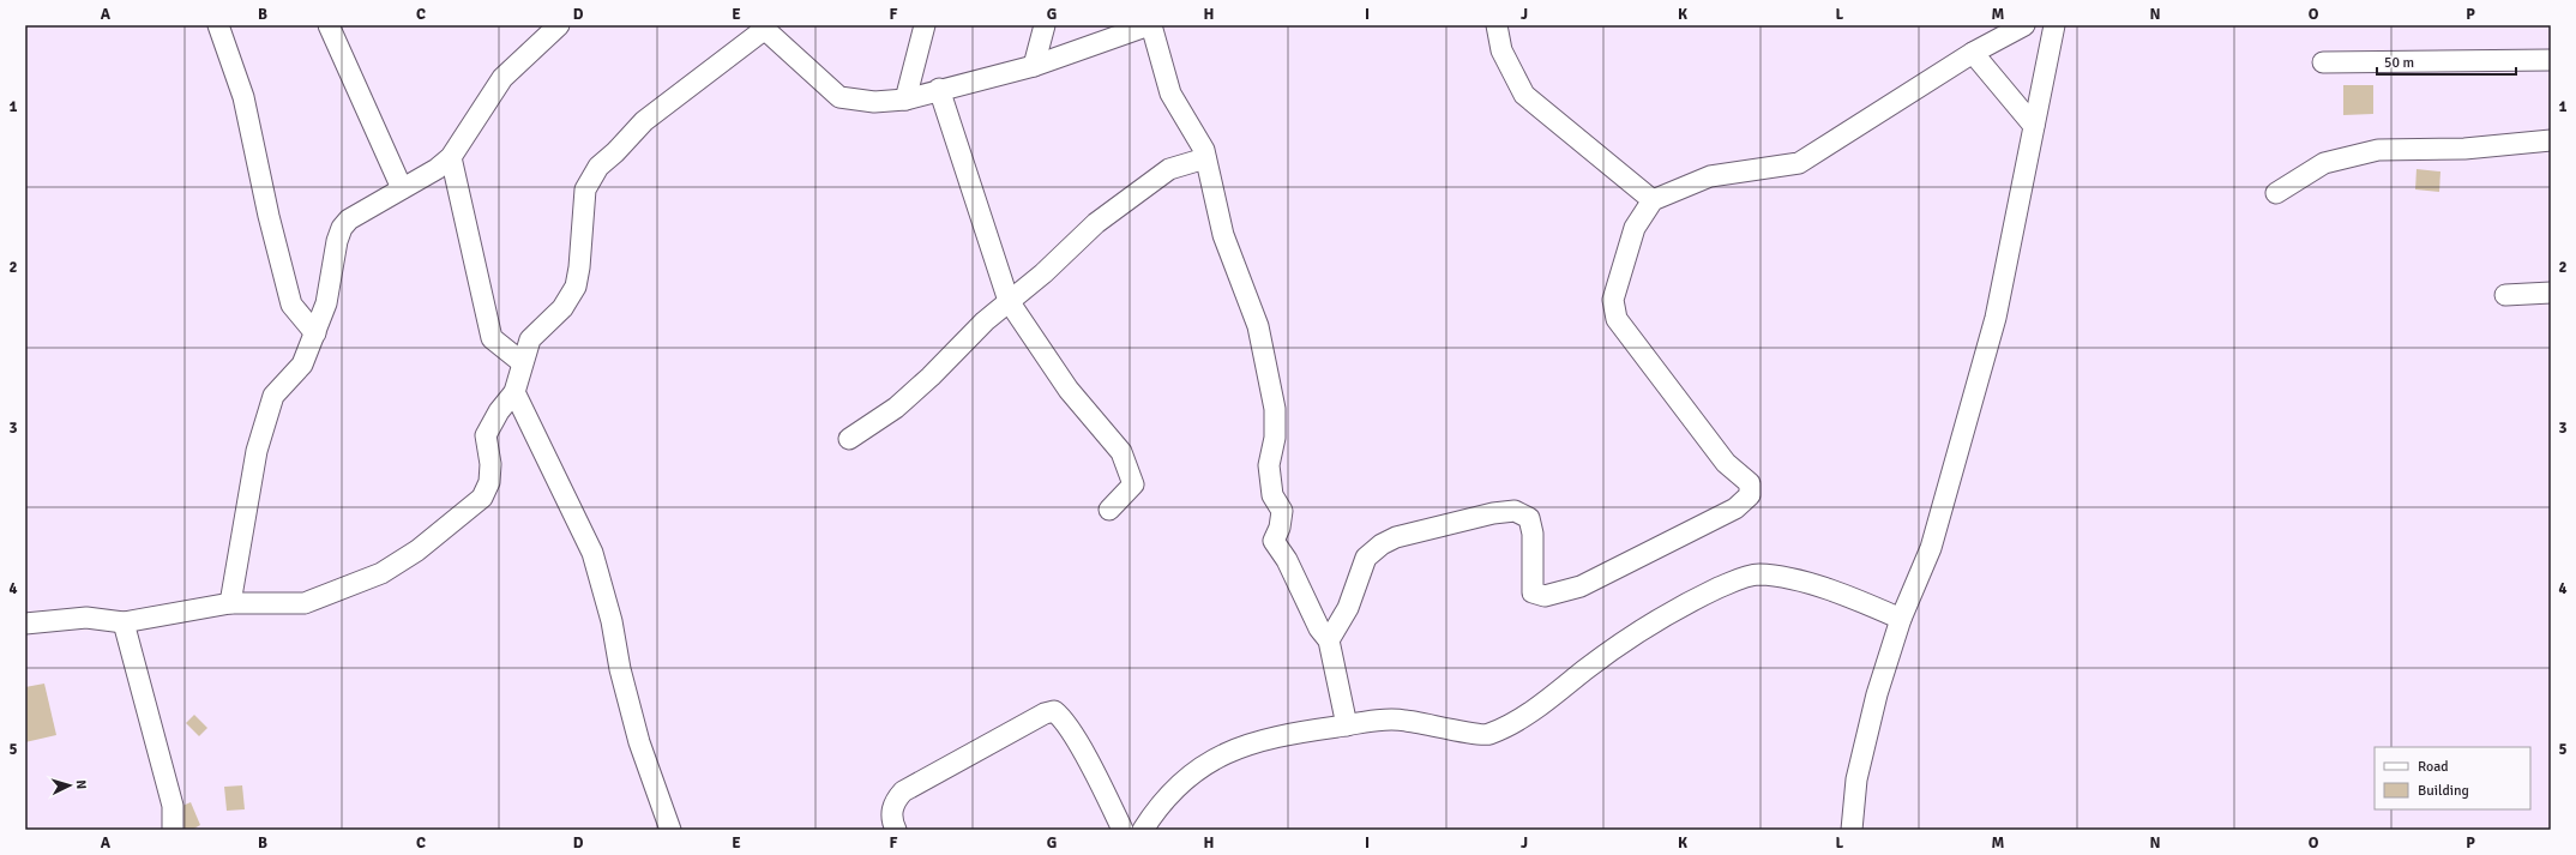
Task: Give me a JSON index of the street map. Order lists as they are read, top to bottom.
{
  "legend": ["Road", "Building"],
  "scale_bar": "50 m",
  "north": "right",
  "grid": {
    "columns": [
      "A",
      "B",
      "C",
      "D",
      "E",
      "F",
      "G",
      "H",
      "I",
      "J",
      "K",
      "L",
      "M",
      "N",
      "O",
      "P"
    ],
    "rows": [
      "1",
      "2",
      "3",
      "4",
      "5"
    ]
  }
}
